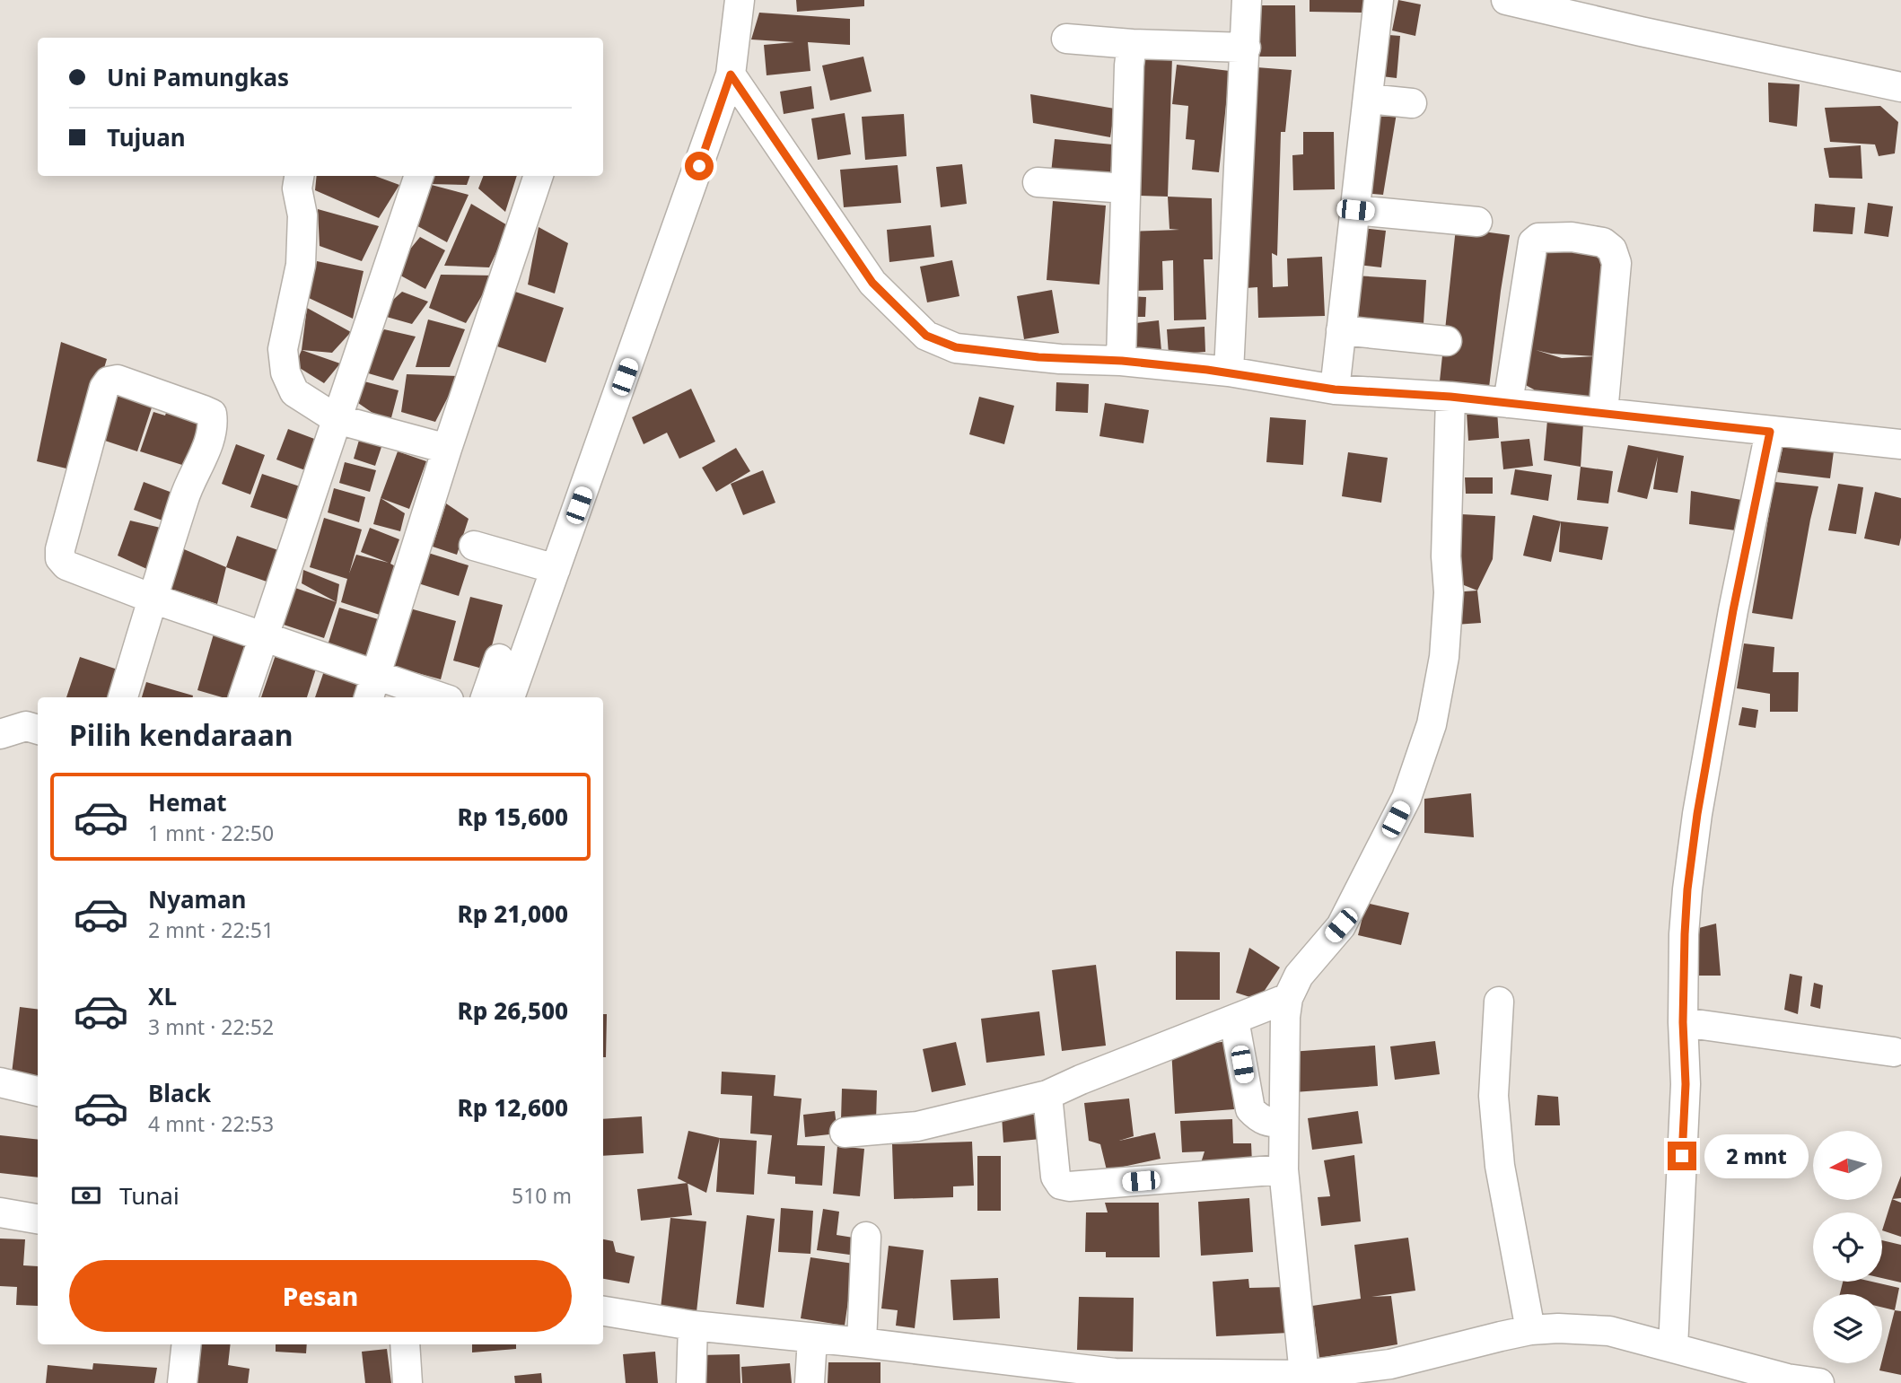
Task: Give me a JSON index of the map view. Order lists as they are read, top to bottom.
{
  "north": "left",
  "page": {
    "banner": ["Uni Pamungkas", "Tujuan"],
    "heading": "Pilih kendaraan",
    "list": [
      {
        "name": "Hemat",
        "note": "1 mnt · 22:50",
        "value": "Rp 15,600"
      },
      {
        "name": "Nyaman",
        "note": "2 mnt · 22:51",
        "value": "Rp 21,000"
      },
      {
        "name": "XL",
        "note": "3 mnt · 22:52",
        "value": "Rp 26,500"
      },
      {
        "name": "Black",
        "note": "4 mnt · 22:53",
        "value": "Rp 12,600"
      }
    ],
    "bubble": "2 mnt",
    "pay": ["Tunai", "510 m"],
    "buttons": "Pesan"
  }
}
